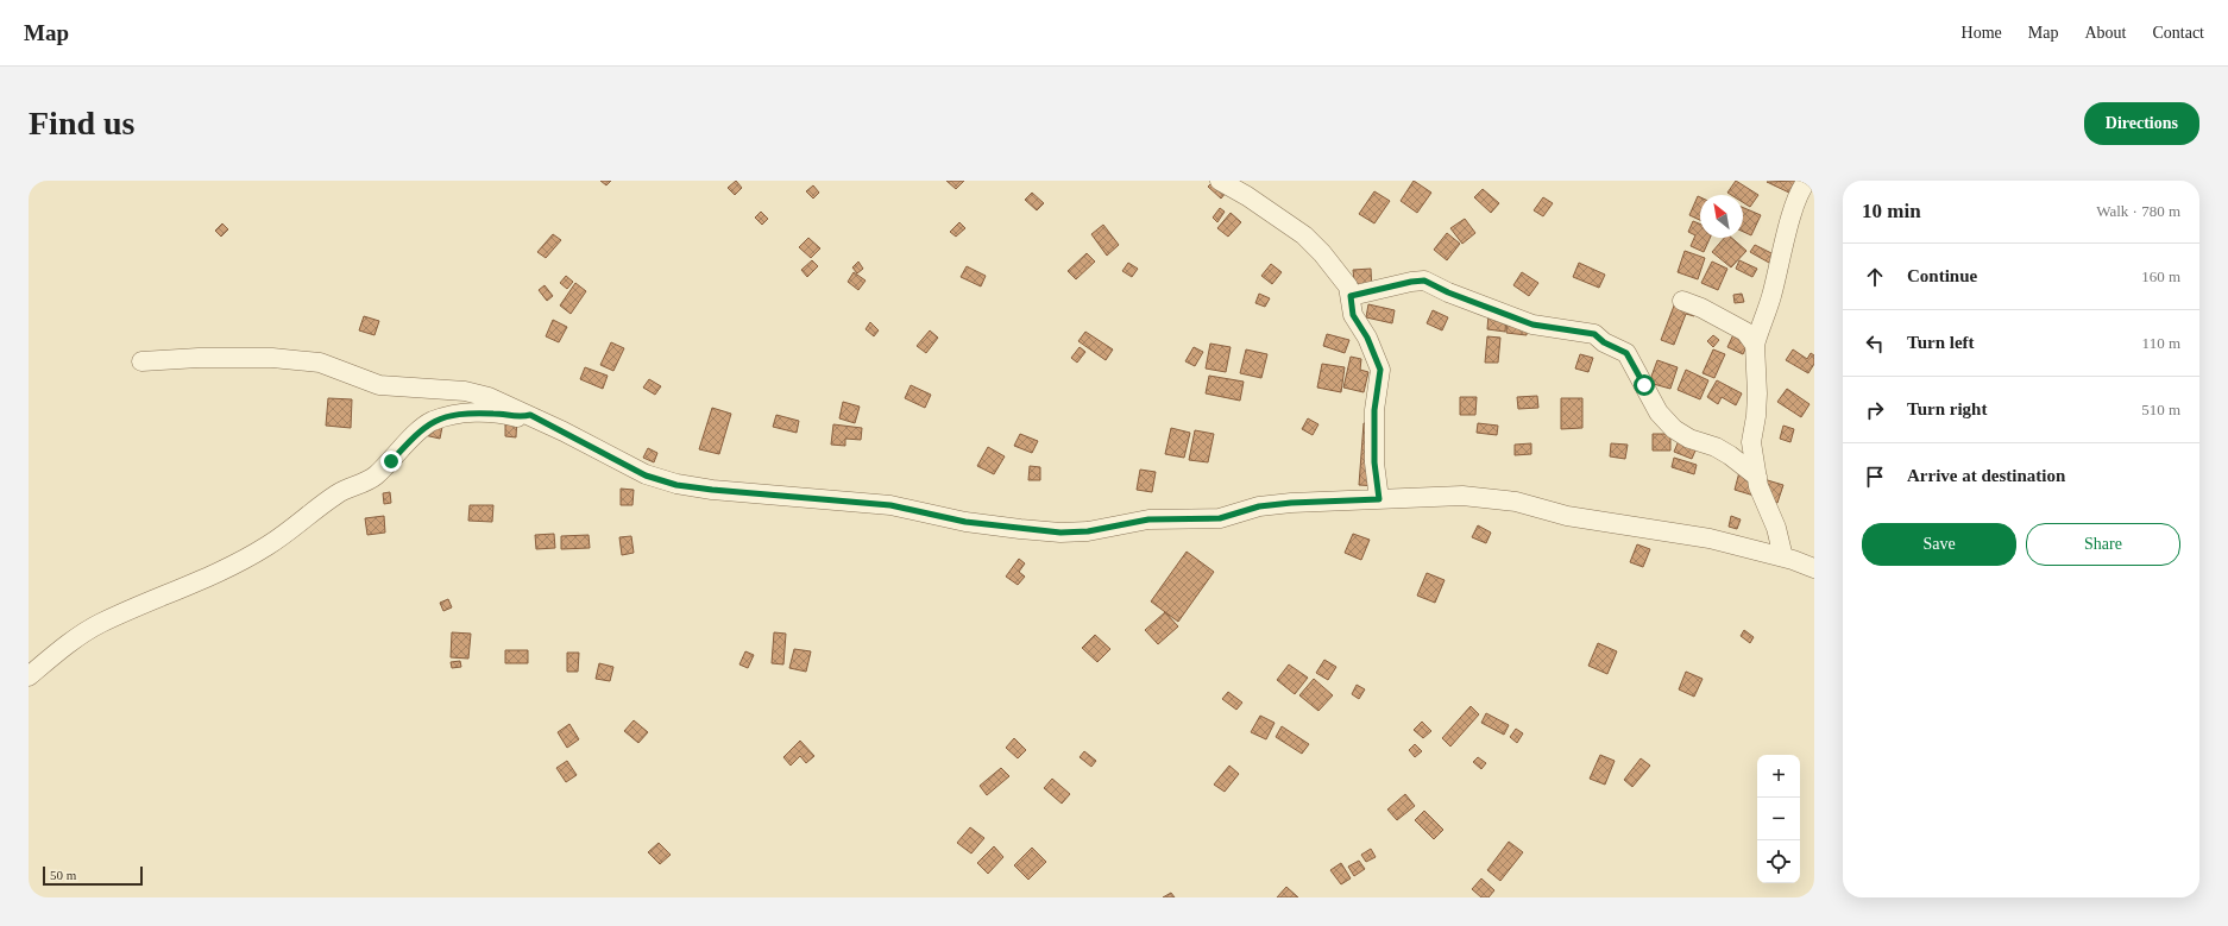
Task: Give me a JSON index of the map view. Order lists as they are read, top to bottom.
{
  "scale_bar": "50 m",
  "north": "top left",
  "page": {
    "header": "Map",
    "nav": [
      "Home",
      "Map",
      "About",
      "Contact"
    ],
    "buttons": [
      "Directions",
      ["Save", "Share"]
    ],
    "title": "Find us",
    "heading": ["10 min", "Walk · 780 m"],
    "list": [
      ["Continue", "160 m"],
      ["Turn left", "110 m"],
      ["Turn right", "510 m"],
      "Arrive at destination"
    ],
    "map_buttons": ["+", "−"],
    "scale": "50 m"
  }
}
